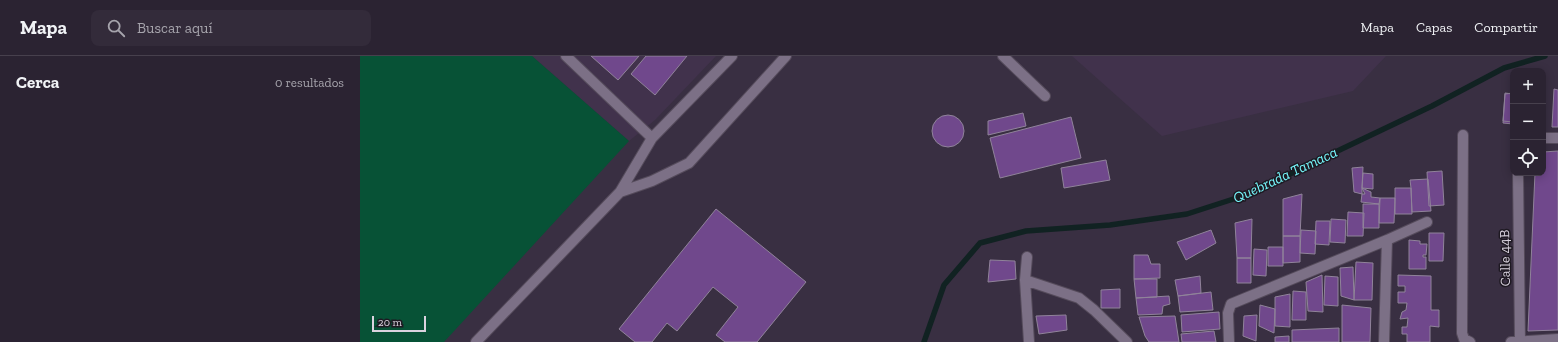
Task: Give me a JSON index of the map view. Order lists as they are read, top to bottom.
{
  "streets": {
    "street": ["Calle 44B"]
  },
  "water": ["Quebrada Tamaca"],
  "scale_bar": "20 m",
  "page": {
    "header": "Mapa",
    "search": "Buscar aquí",
    "nav": ["Mapa", "Capas", "Compartir"],
    "heading": ["Cerca", "0 resultados"],
    "map_buttons": ["+", "−"],
    "scale": "20 m"
  }
}
